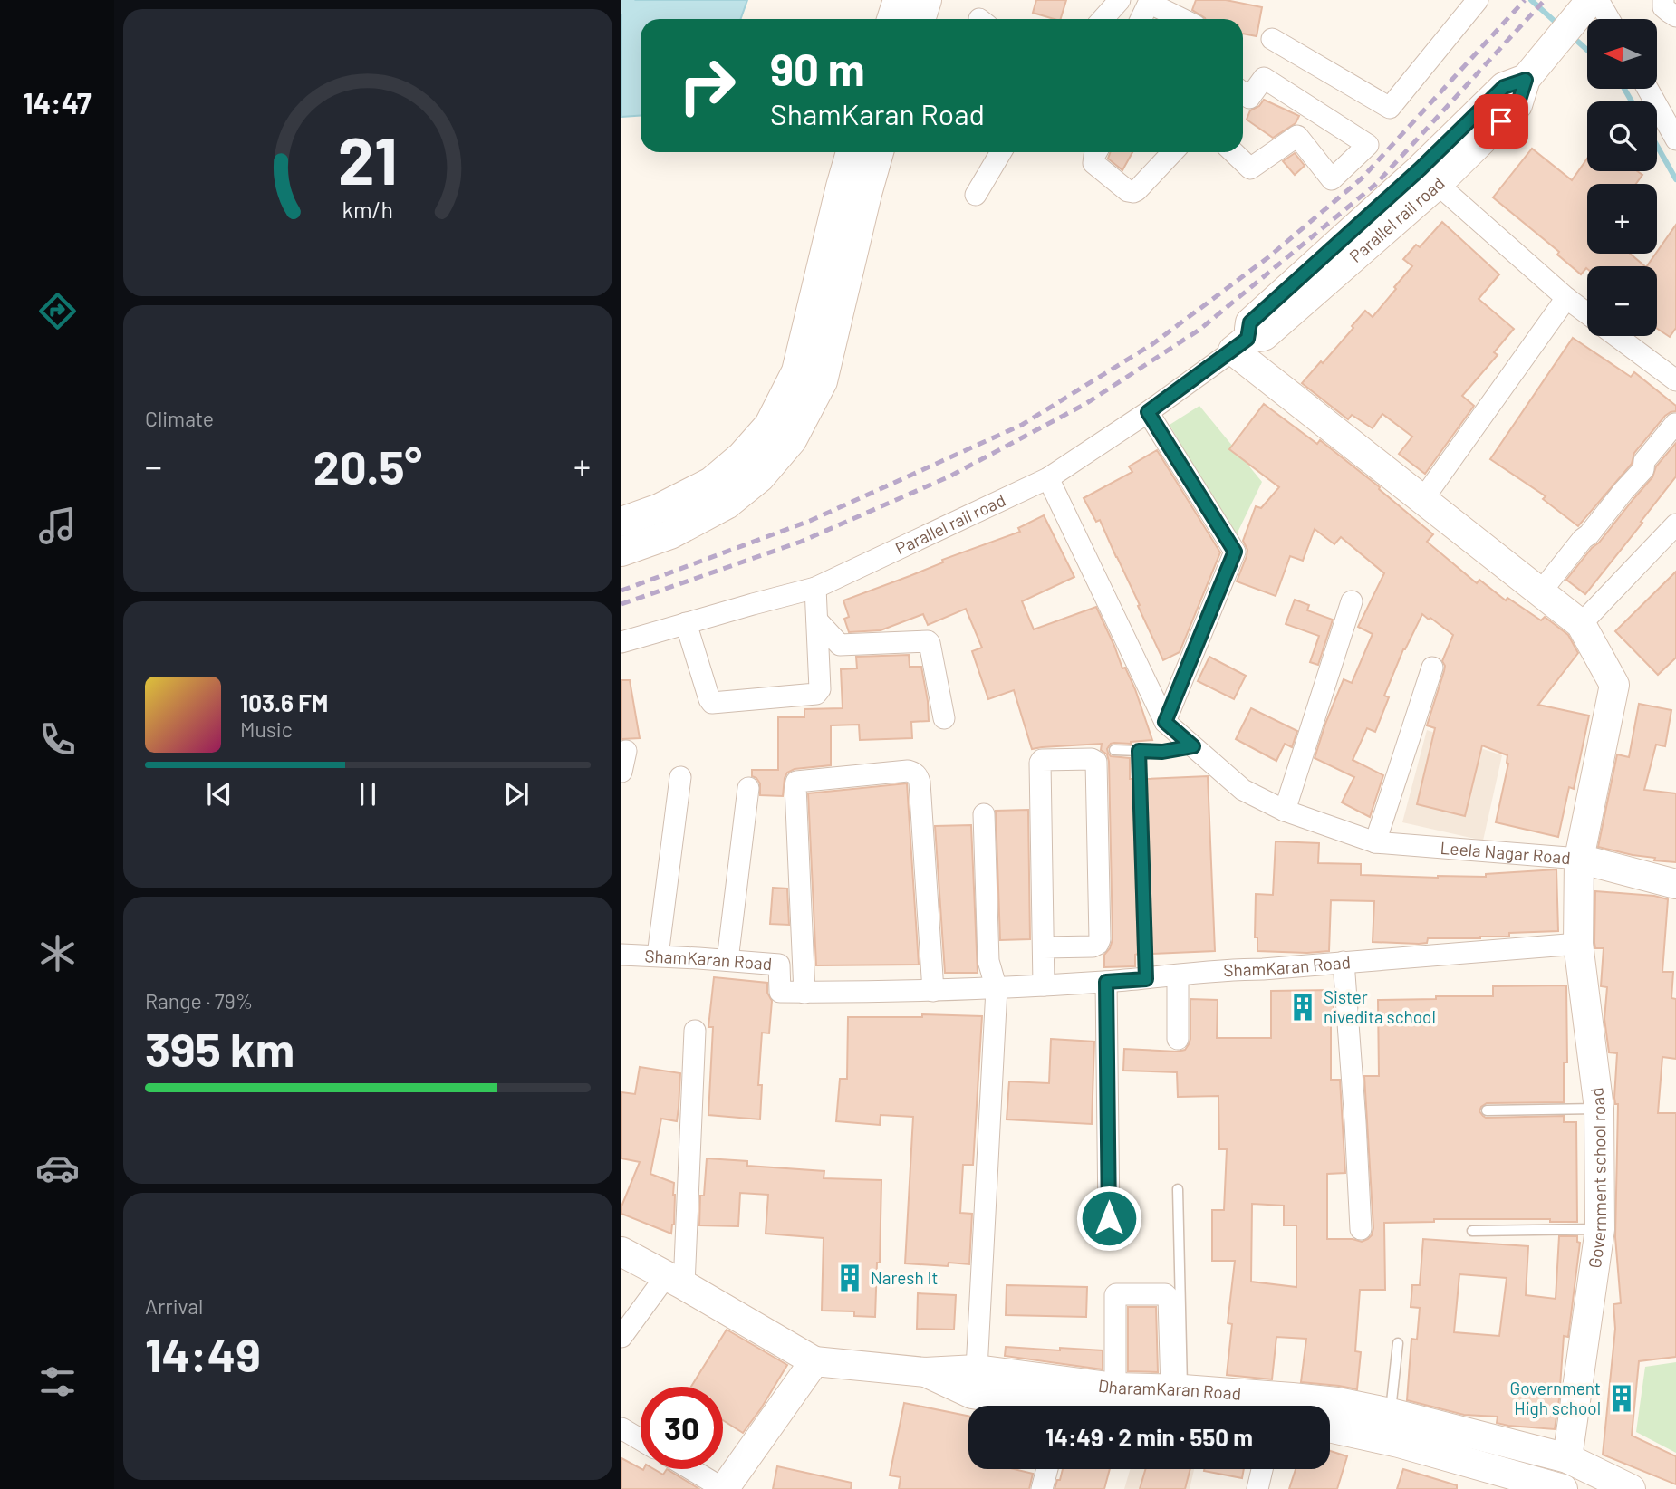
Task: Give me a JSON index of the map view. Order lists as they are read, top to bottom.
{
  "streets": {
    "street": [
      "Parallel rail road",
      "Leela Nagar Road",
      "ShamKaran Road",
      "Government school road",
      "DharamKaran Road"
    ]
  },
  "crossings": [
    ["Parallel rail road", "Leela Nagar Road"],
    ["Leela Nagar Road", "Government school road"],
    ["ShamKaran Road", "Government school road"],
    ["Government school road", "DharamKaran Road"]
  ],
  "places": {
    "building": ["Sister nivedita school", "Naresh It", "Government High school"]
  },
  "north": "left",
  "page": {
    "tabs": "14:47",
    "map_buttons": ["+", "−"],
    "turn": ["90 m", "ShamKaran Road"],
    "tile": [
      "Climate",
      ["Range · 79%", "395 km"],
      ["Arrival", "14:49"]
    ],
    "heat": ["−", "20.5°", "+"],
    "song": ["103.6 FM", "Music"],
    "limit": "30",
    "trip": "14:49 · 2 min · 550 m",
    "gauge": ["21", "km/h"]
  }
}
